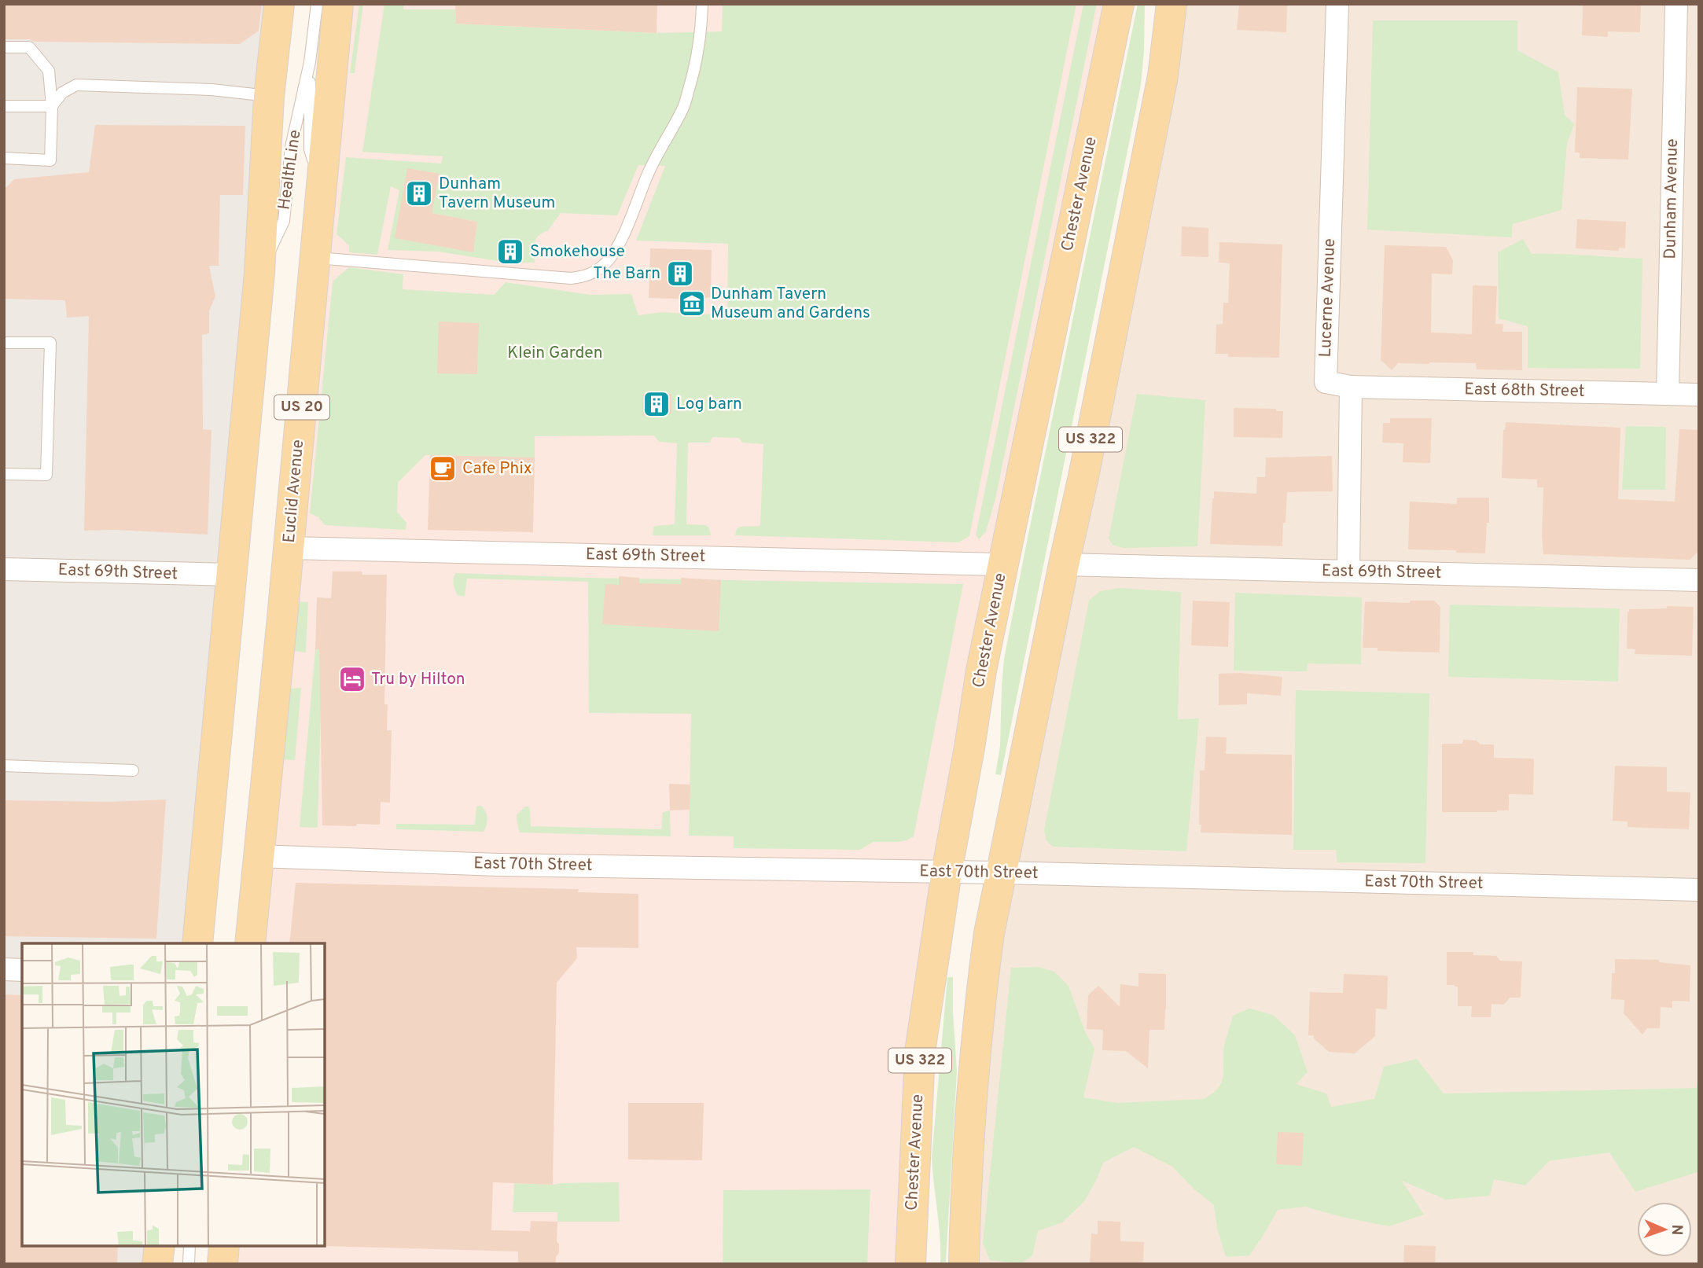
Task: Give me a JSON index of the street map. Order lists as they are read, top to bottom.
{
  "streets": {
    "main road": [
      "Chester Avenue",
      "US 20",
      "US 322",
      "Euclid Avenue"
    ],
    "street": [
      "Dunham Avenue",
      "Lucerne Avenue",
      "East 68th Street",
      "East 69th Street",
      "East 70th Street"
    ],
    "lane": ["HealthLine"]
  },
  "crossings": [
    ["HealthLine", "Euclid Avenue"],
    ["Chester Avenue", "East 69th Street"],
    ["Chester Avenue", "East 70th Street"],
    ["Dunham Avenue", "East 68th Street"],
    ["Lucerne Avenue", "East 68th Street"],
    ["US 322", "East 69th Street"],
    ["US 322", "East 70th Street"],
    ["Euclid Avenue", "East 69th Street"],
    ["Euclid Avenue", "East 70th Street"]
  ],
  "parks": ["Klein Garden"],
  "places": {
    "building": [
      "Dunham Tavern Museum",
      "Smokehouse",
      "The Barn",
      "Log barn"
    ],
    "museum": ["Dunham Tavern Museum and Gardens"],
    "cafe": ["Cafe Phix"],
    "hotel": ["Tru by Hilton"]
  },
  "north": "right"
}
